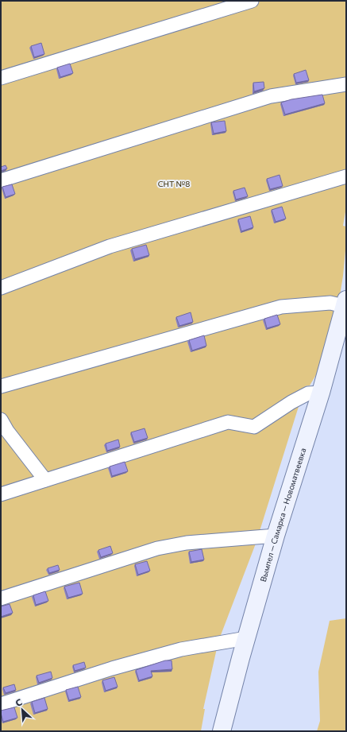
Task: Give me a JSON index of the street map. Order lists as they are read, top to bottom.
{
  "streets": {
    "main road": ["Вымпел — Самарка — Новоматвеевка"]
  },
  "parks": ["СНТ №8"],
  "north": "top left"
}
